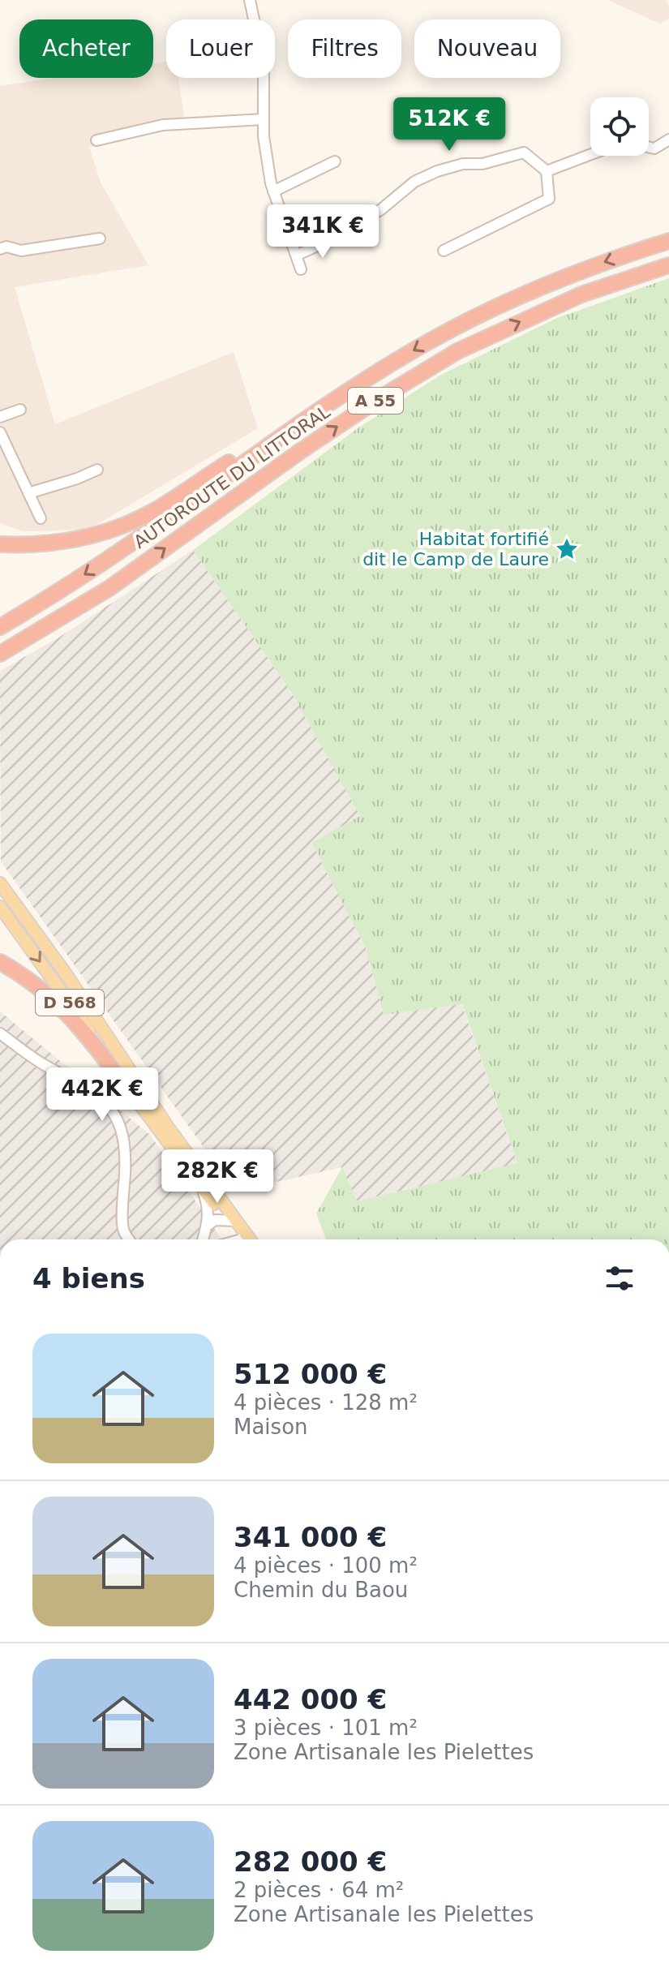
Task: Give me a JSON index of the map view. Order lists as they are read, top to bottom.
{
  "streets": {
    "highway": ["A 55", "AUTOROUTE DU LITTORAL"],
    "main road": ["D 568"]
  },
  "places": {
    "place": ["Habitat fortifié dit le Camp de Laure"]
  },
  "page": {
    "chip": [
      "Acheter",
      "Louer",
      "Filtres",
      "Nouveau"
    ],
    "price": [
      "512K €",
      "341K €",
      "442K €",
      "282K €"
    ],
    "heading": "4 biens",
    "list": [
      {
        "name": "512 000 €",
        "note": "4 pièces · 128 m² · Maison"
      },
      {
        "name": "341 000 €",
        "note": "4 pièces · 100 m² · Chemin du Baou"
      },
      {
        "name": "442 000 €",
        "note": "3 pièces · 101 m² · Zone Artisanale les Pielettes"
      },
      {
        "name": "282 000 €",
        "note": "2 pièces · 64 m² · Zone Artisanale les Pielettes"
      }
    ]
  }
}
